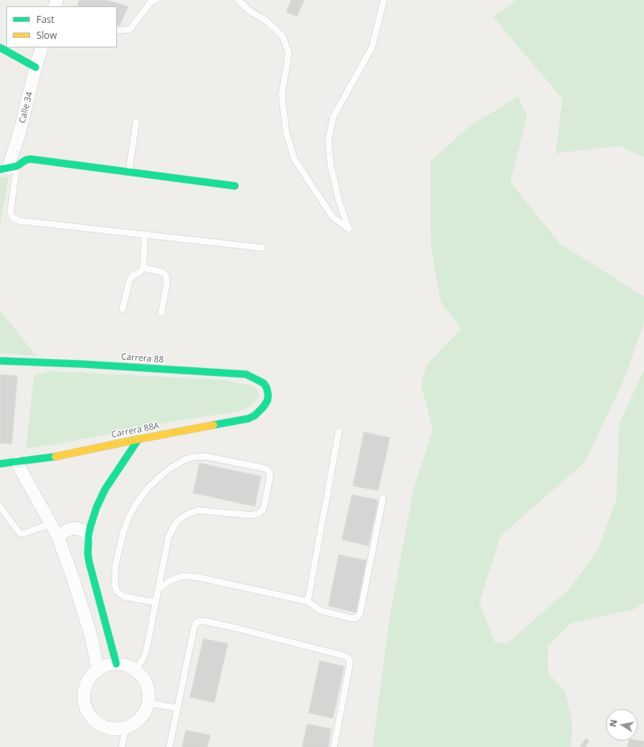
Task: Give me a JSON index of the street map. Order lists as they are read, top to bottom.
{
  "streets": {
    "street": ["Calle 34", "Carrera 88", "Carrera 88A"]
  },
  "crossings": [
    ["Carrera 88", "Carrera 88A"]
  ],
  "legend": ["Fast", "Slow"],
  "north": "left"
}
